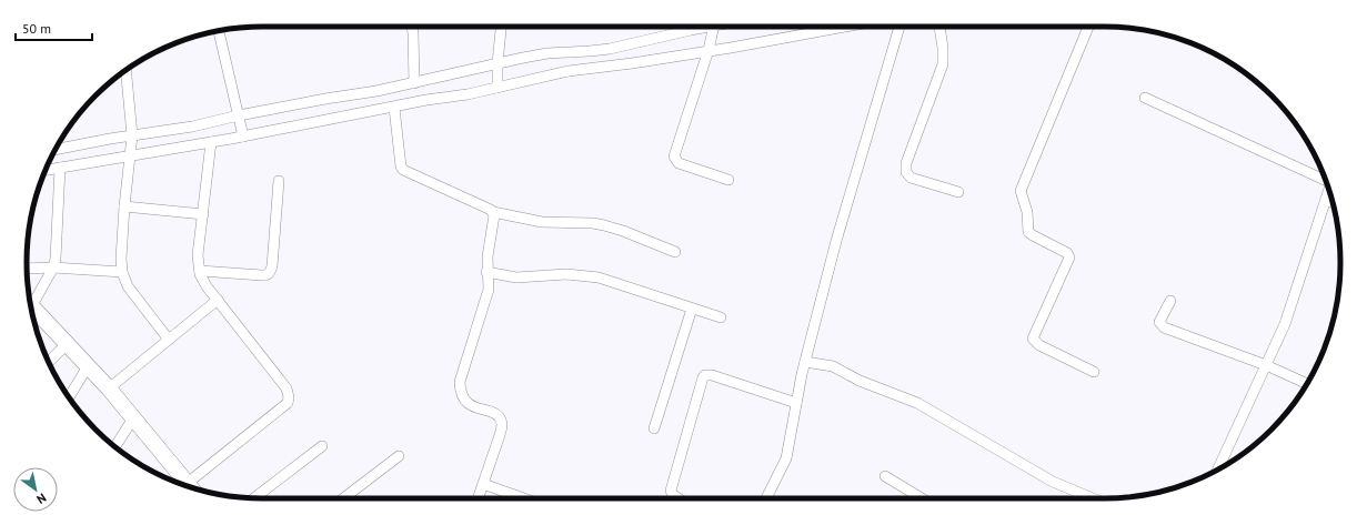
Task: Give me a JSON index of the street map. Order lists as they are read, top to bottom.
{
  "scale_bar": "50 m",
  "north": "bottom right"
}
